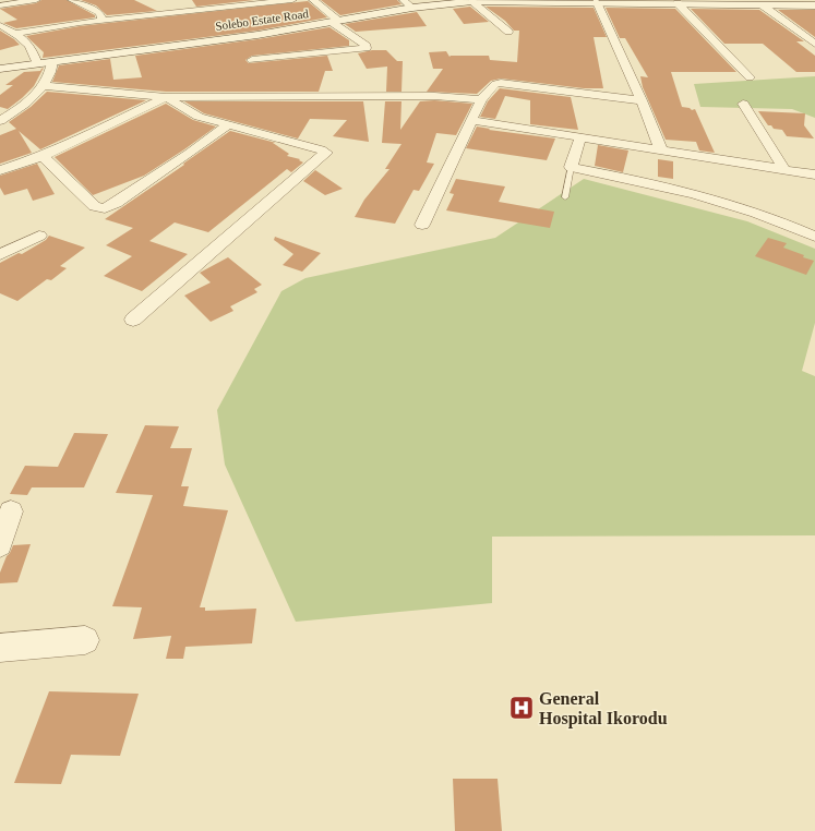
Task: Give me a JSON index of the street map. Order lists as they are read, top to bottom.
{
  "streets": {
    "street": ["Solebo Estate Road"]
  },
  "places": {
    "hospital": ["General Hospital Ikorodu"]
  }
}
